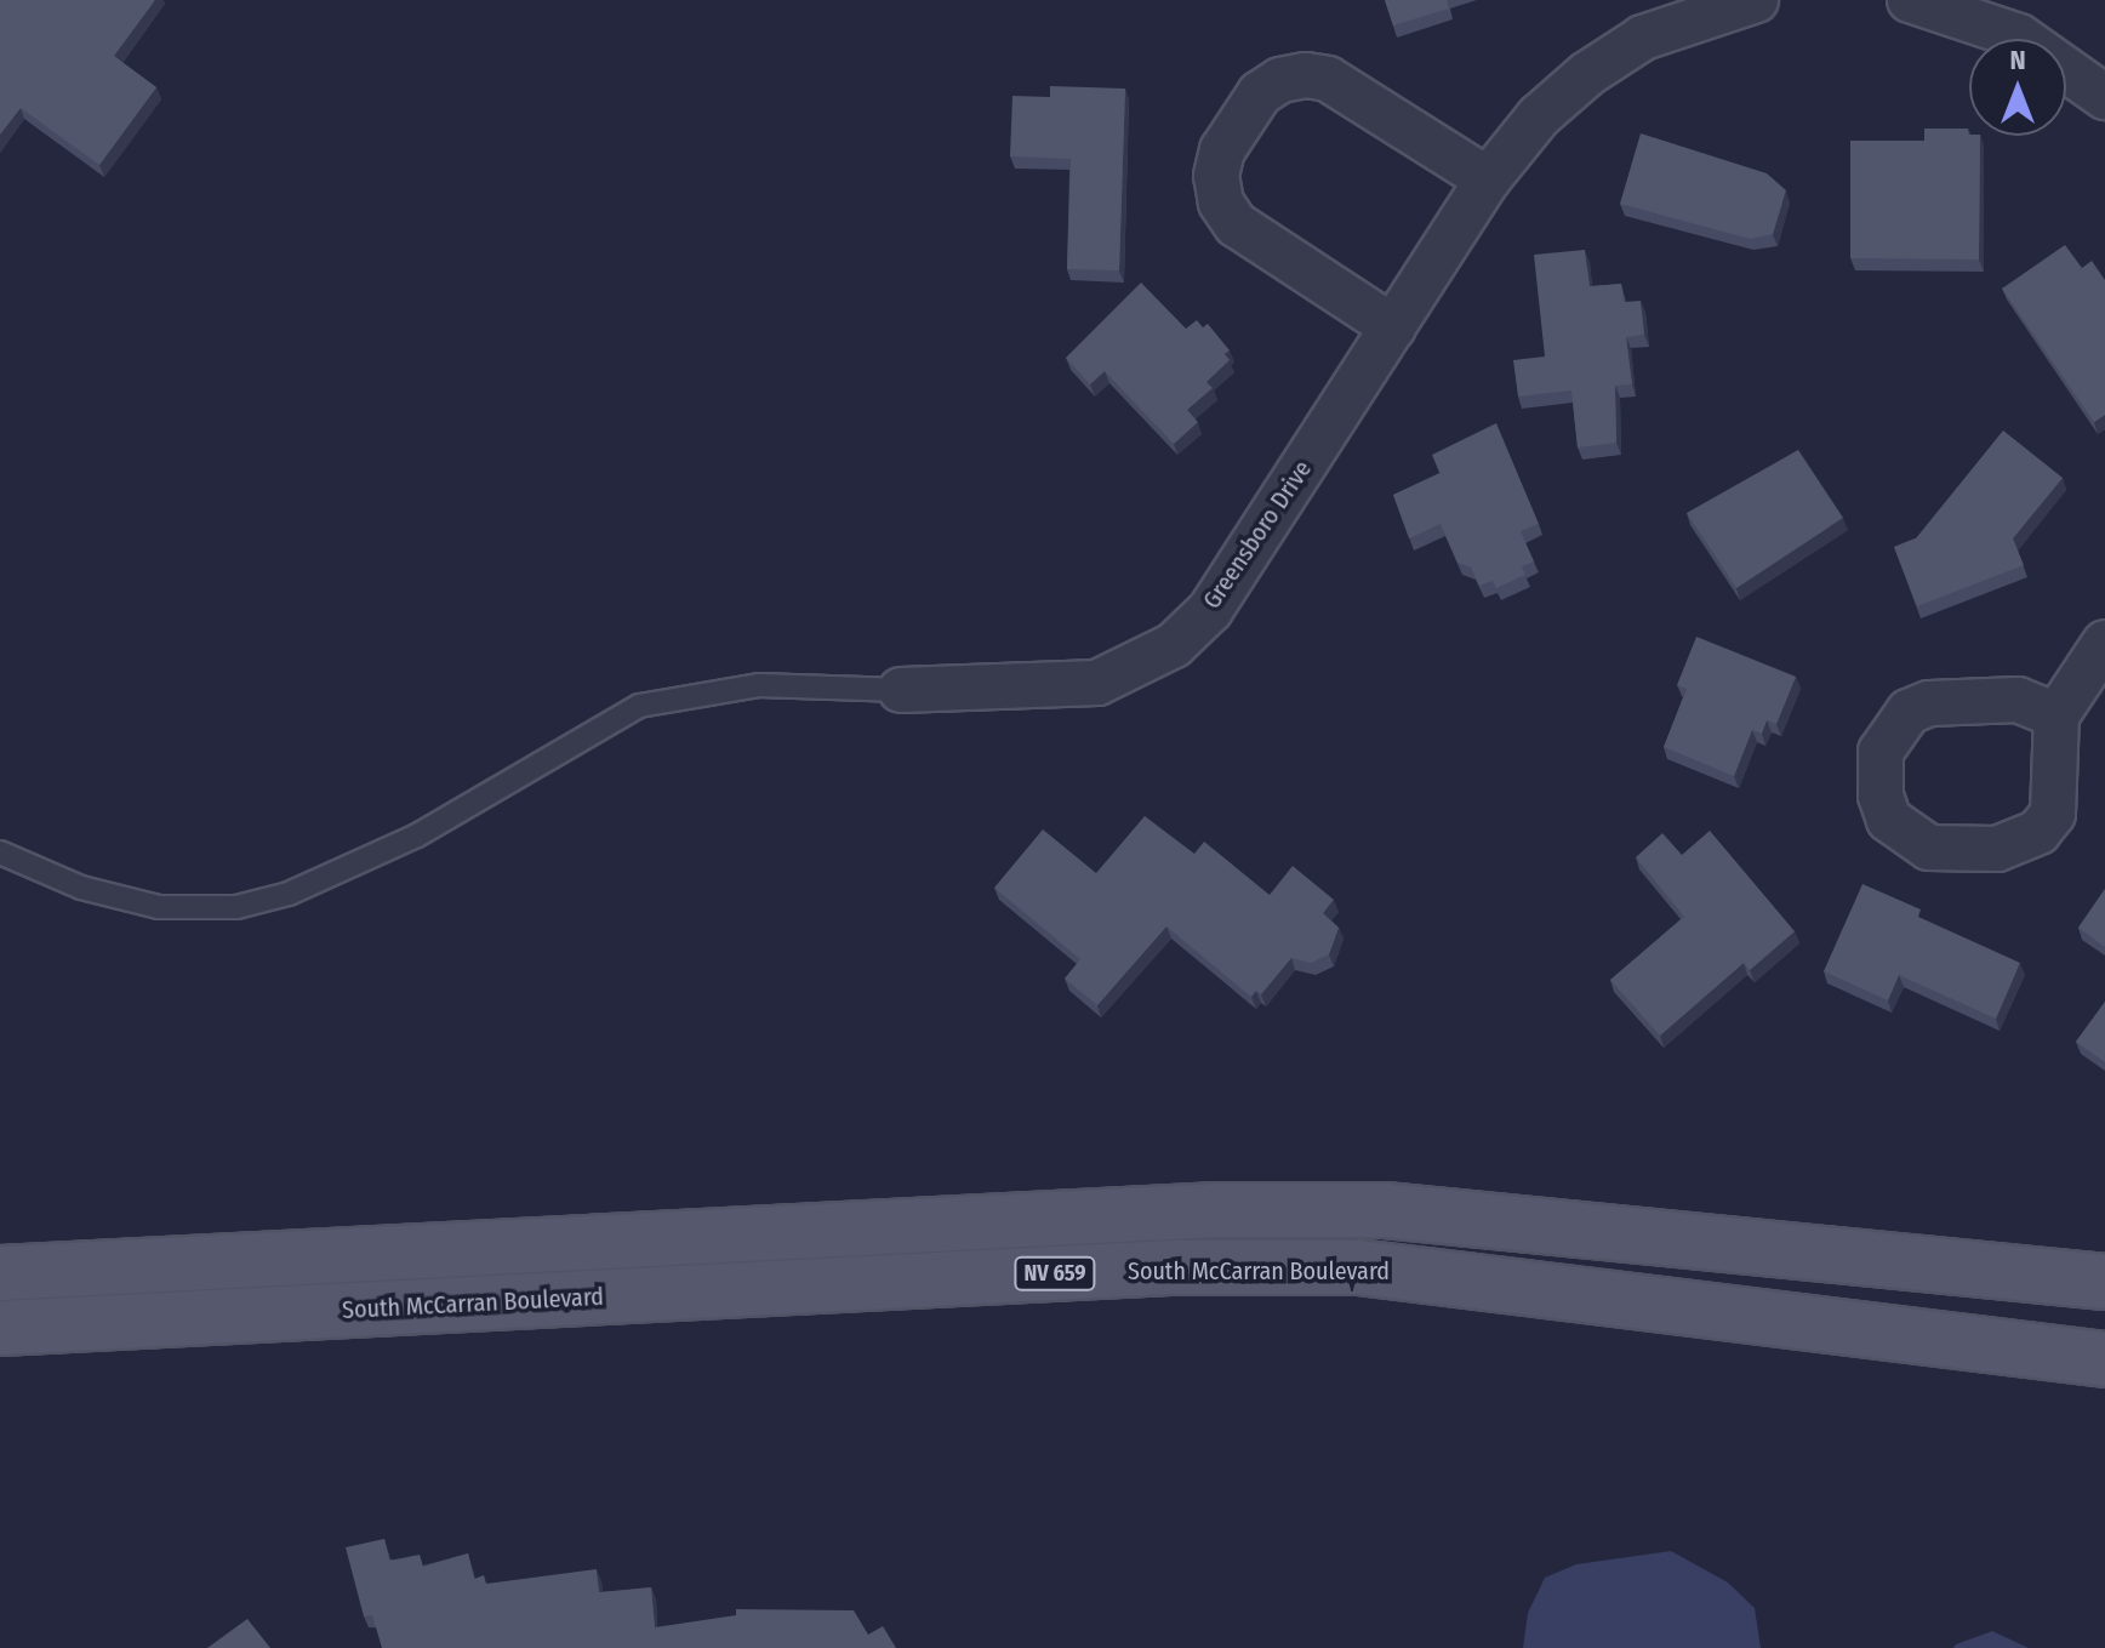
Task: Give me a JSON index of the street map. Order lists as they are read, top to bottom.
{
  "streets": {
    "main road": ["South McCarran Boulevard", "NV 659"],
    "street": ["Greensboro Drive"]
  },
  "north": "top"
}
